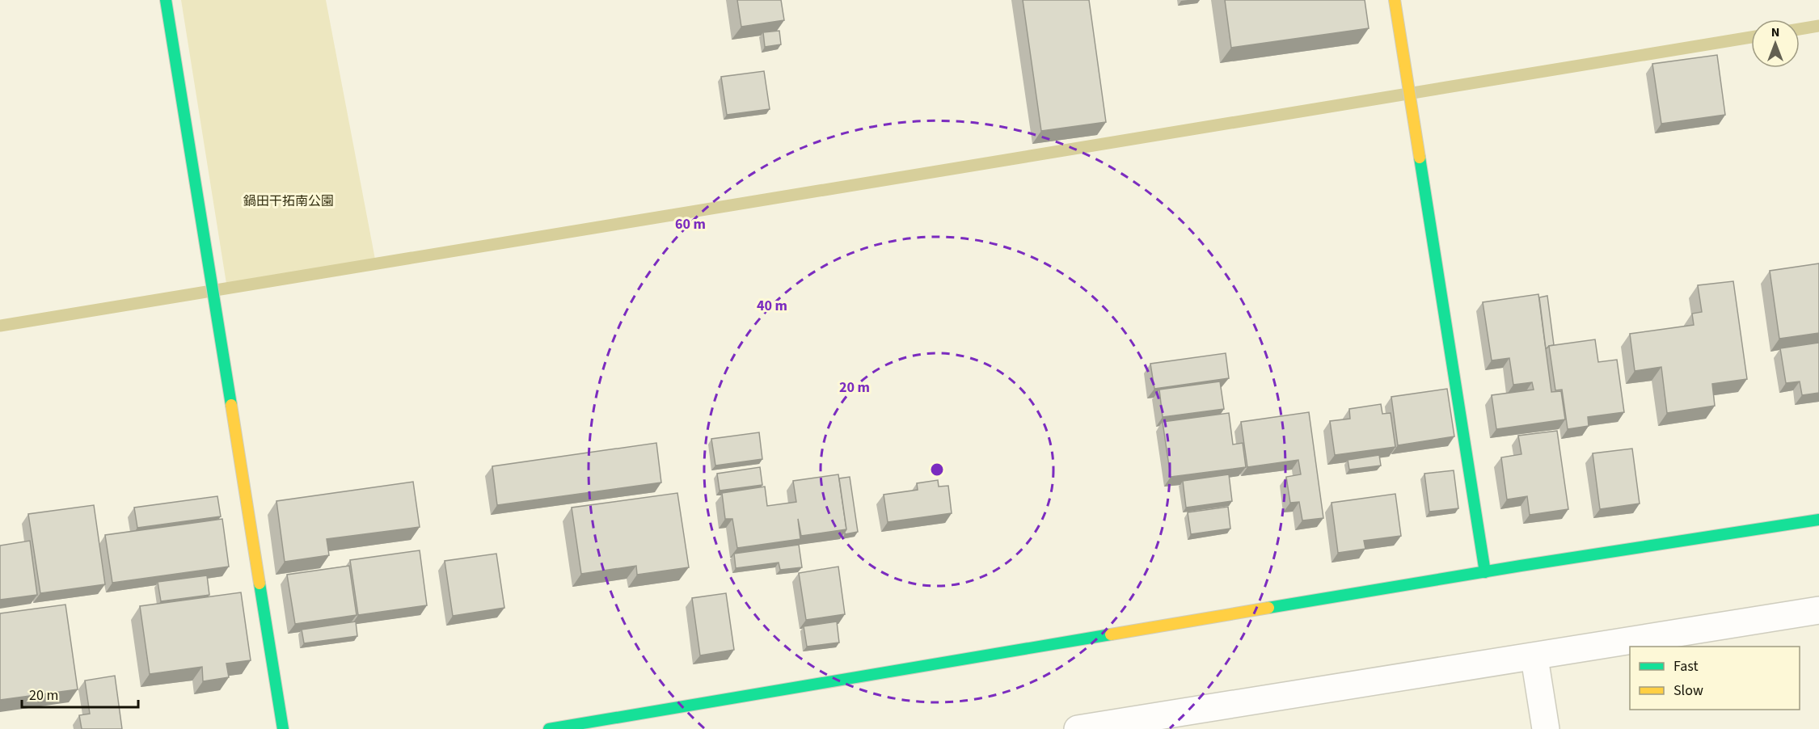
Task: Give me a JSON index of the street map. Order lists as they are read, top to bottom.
{
  "parks": ["鍋田干拓南公園"],
  "legend": ["Fast", "Slow"],
  "scale_bar": "20 m",
  "north": "top",
  "rings": ["60 m", "40 m", "20 m"]
}
